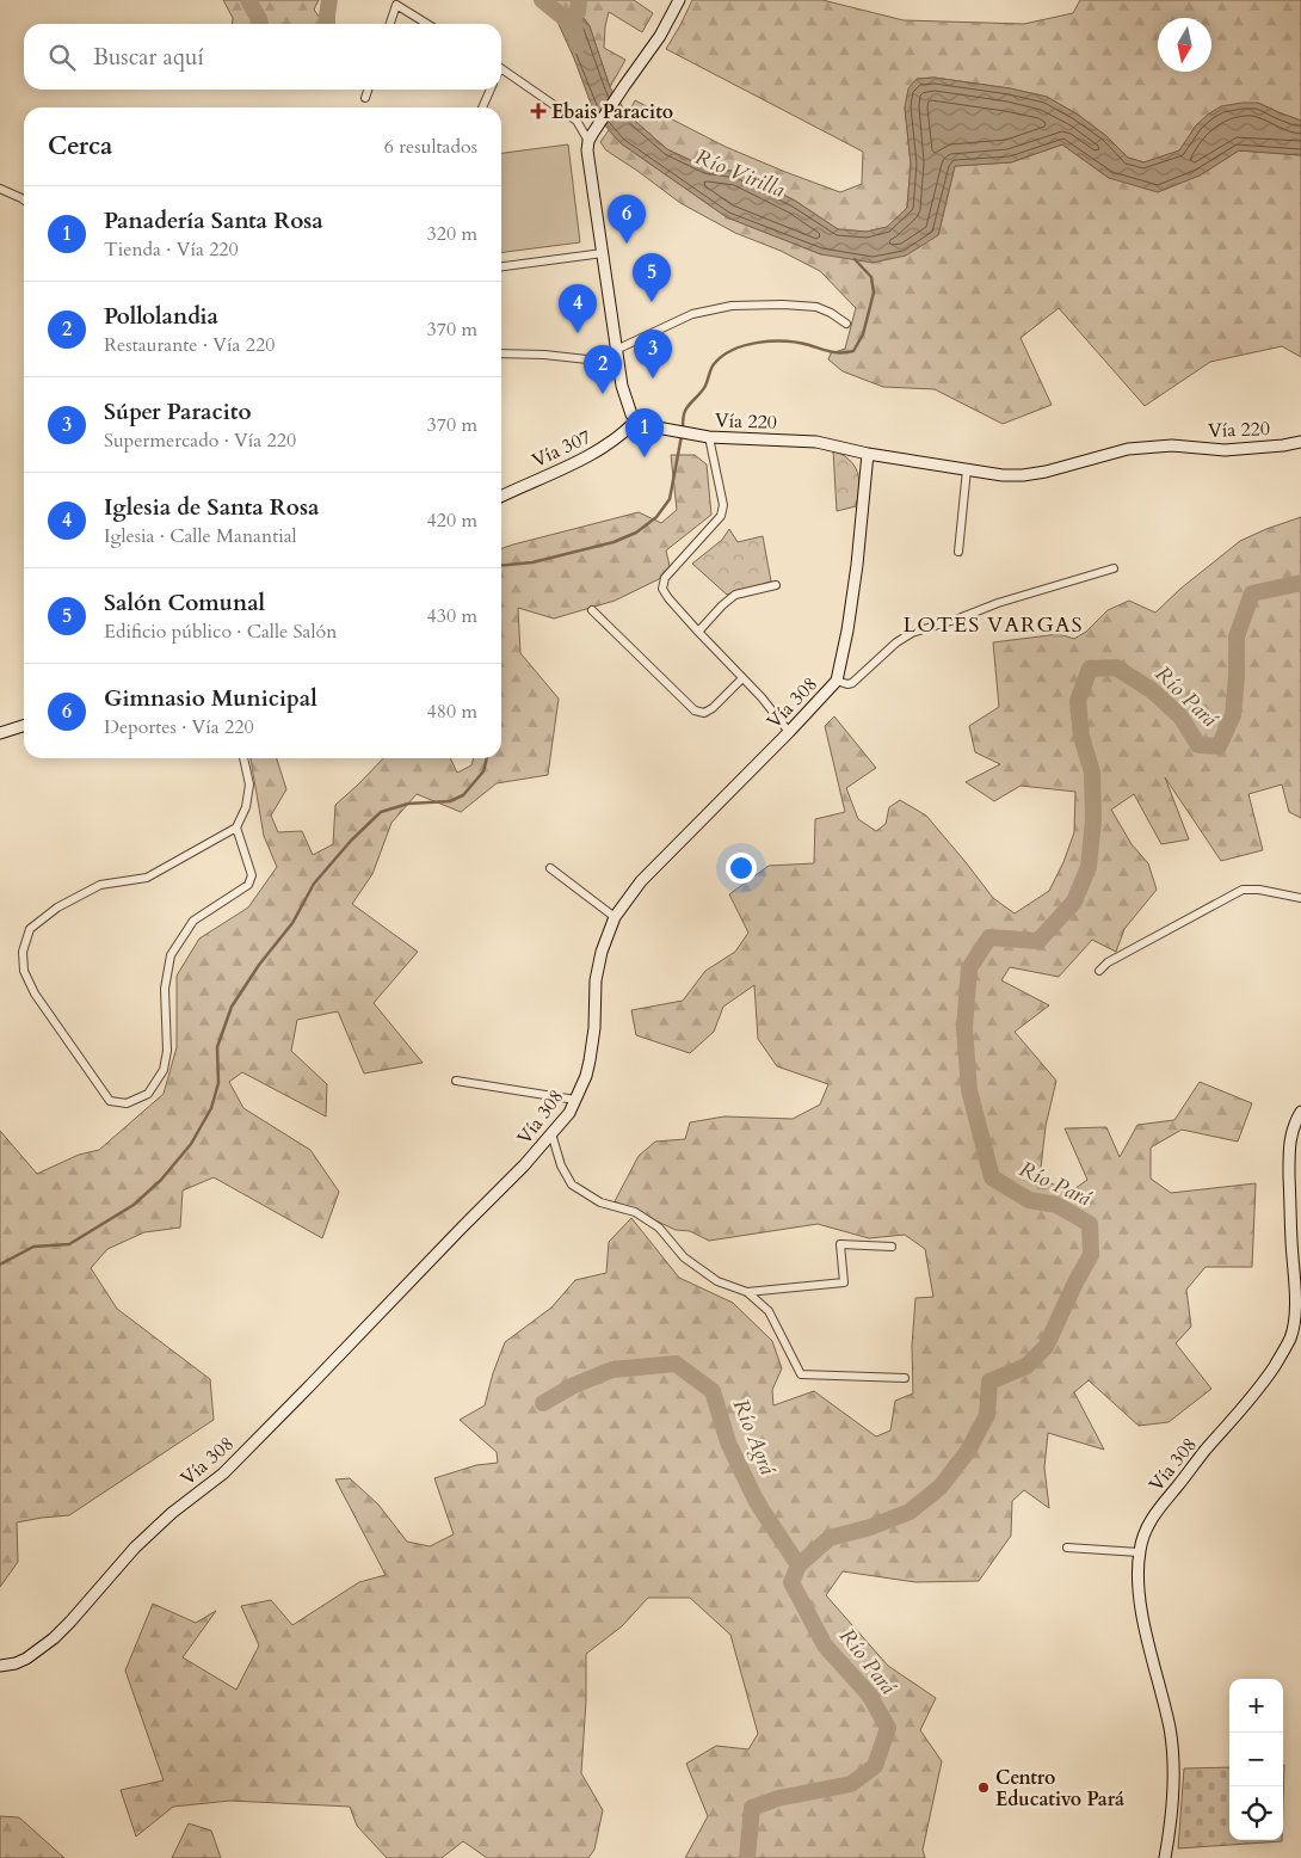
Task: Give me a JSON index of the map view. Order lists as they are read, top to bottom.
{
  "streets": {
    "street": ["Vía 220", "Vía 307", "Vía 308"]
  },
  "crossings": [
    ["Vía 220", "Vía 307"],
    ["Vía 220", "Vía 308"]
  ],
  "districts": ["LOTES VARGAS"],
  "water": ["Río Virilla", "Río Pará", "Río Agrá"],
  "places": {
    "health": ["Ebais Paracito"],
    "other": ["Centro Educativo Pará"]
  },
  "north": "bottom",
  "page": {
    "search": "Buscar aquí",
    "heading": ["Cerca", "6 resultados"],
    "list": [
      {
        "mark": "1",
        "name": "Panadería Santa Rosa",
        "note": "Tienda · Vía 220",
        "value": "320 m"
      },
      {
        "mark": "2",
        "name": "Pollolandia",
        "note": "Restaurante · Vía 220",
        "value": "370 m"
      },
      {
        "mark": "3",
        "name": "Súper Paracito",
        "note": "Supermercado · Vía 220",
        "value": "370 m"
      },
      {
        "mark": "4",
        "name": "Iglesia de Santa Rosa",
        "note": "Iglesia · Calle Manantial",
        "value": "420 m"
      },
      {
        "mark": "5",
        "name": "Salón Comunal",
        "note": "Edificio público · Calle Salón",
        "value": "430 m"
      },
      {
        "mark": "6",
        "name": "Gimnasio Municipal",
        "note": "Deportes · Vía 220",
        "value": "480 m"
      }
    ],
    "pins": [
      "6",
      "5",
      "4",
      "3",
      "2",
      "1"
    ],
    "map_buttons": ["+", "−"]
  }
}
